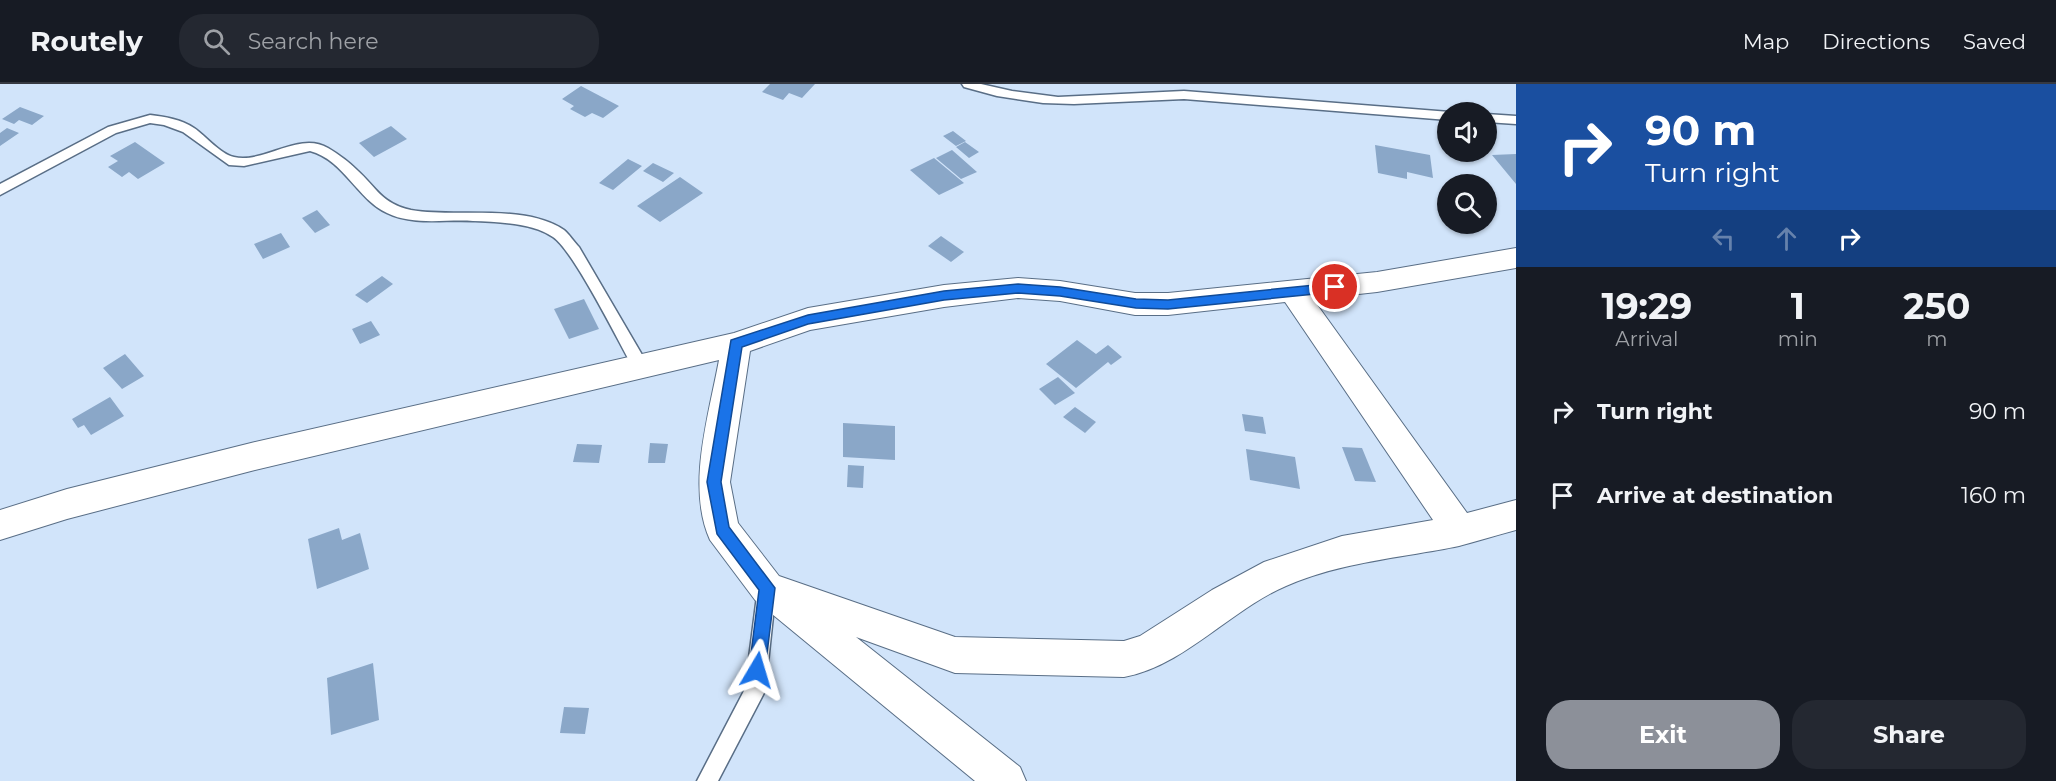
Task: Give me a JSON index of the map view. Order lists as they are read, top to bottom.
{
  "page": {
    "header": "Routely",
    "search": "Search here",
    "nav": ["Map", "Directions", "Saved"],
    "turn": ["90 m", "Turn right"],
    "eta": [
      "19:29",
      "Arrival",
      "1",
      "min",
      "250",
      "m"
    ],
    "list": [
      {
        "name": "Turn right",
        "value": "90 m"
      },
      {
        "name": "Arrive at destination",
        "value": "160 m"
      }
    ],
    "buttons": ["Exit", "Share"]
  }
}
